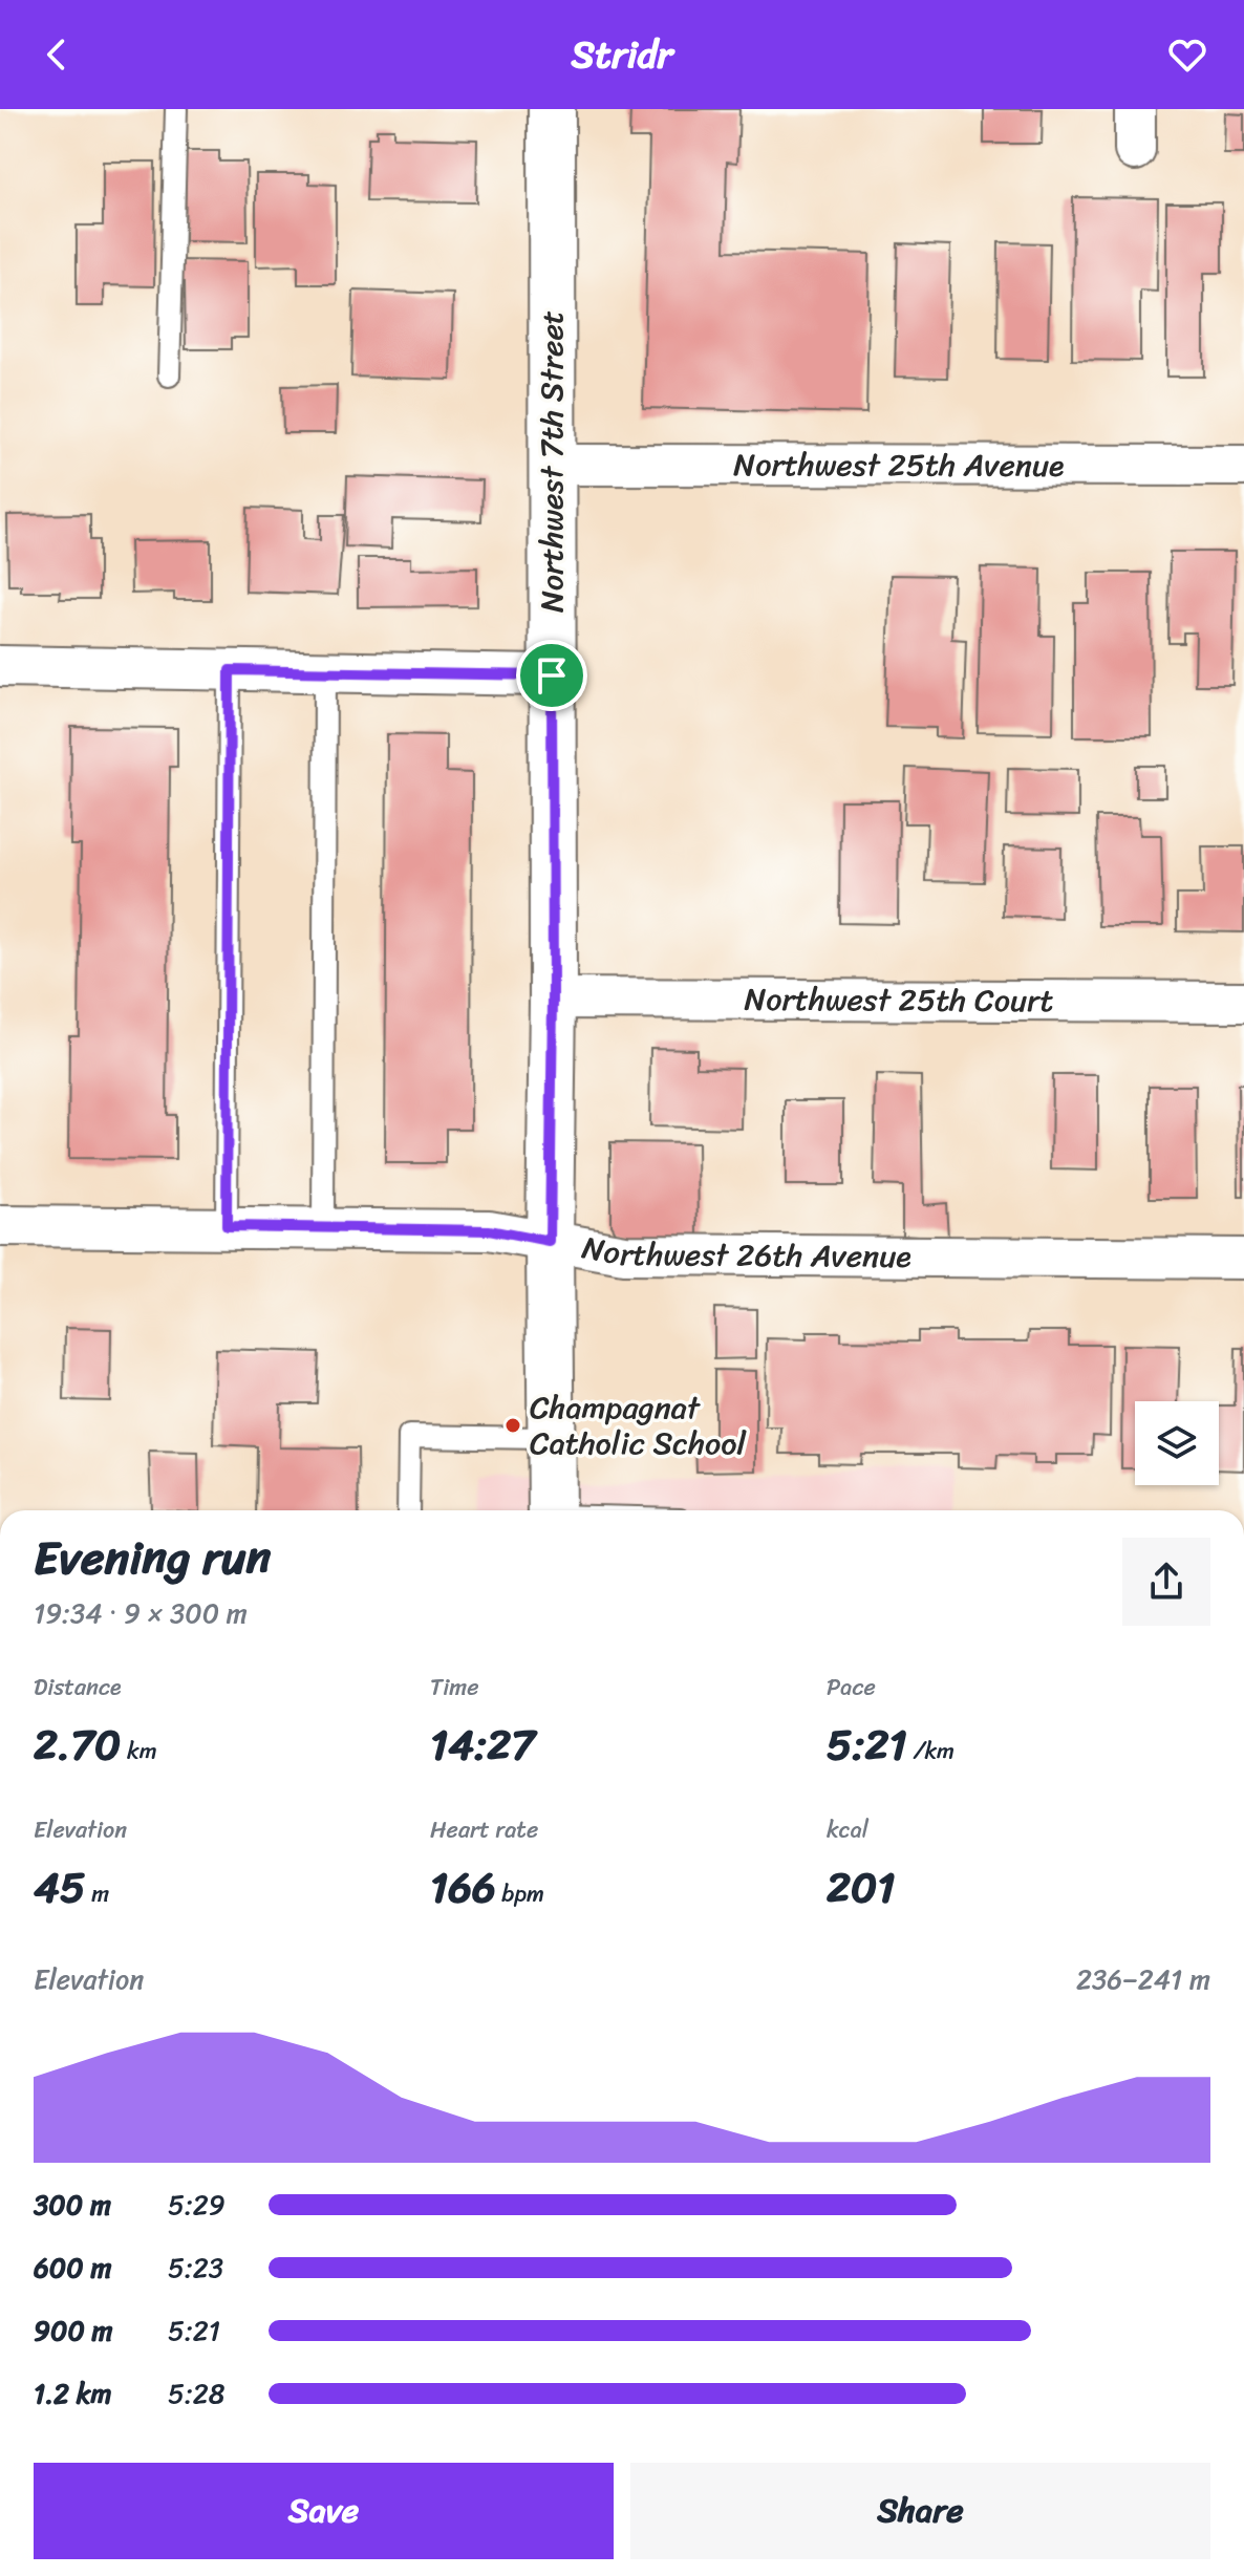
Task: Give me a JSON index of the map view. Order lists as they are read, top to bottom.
{
  "streets": {
    "main road": ["Northwest 7th Street"],
    "street": ["Northwest 25th Avenue", "Northwest 25th Court", "Northwest 26th Avenue"]
  },
  "crossings": [
    ["Northwest 7th Street", "Northwest 25th Avenue"],
    ["Northwest 7th Street", "Northwest 25th Court"],
    ["Northwest 7th Street", "Northwest 26th Avenue"]
  ],
  "places": ["Champagnat Catholic School"],
  "page": {
    "header": "Stridr",
    "heading": ["Evening run", "19:34 · 9 × 300 m"],
    "stats": [
      ["Distance", "2.70 km"],
      ["Time", "14:27"],
      ["Pace", "5:21 /km"],
      ["Elevation", "45 m"],
      ["Heart rate", "166 bpm"],
      ["kcal", "201"]
    ],
    "chart": ["Elevation", "236–241 m"],
    "list": [
      {
        "name": "300 m",
        "note": "5:29"
      },
      {
        "name": "600 m",
        "note": "5:23"
      },
      {
        "name": "900 m",
        "note": "5:21"
      },
      {
        "name": "1.2 km",
        "note": "5:28"
      }
    ],
    "buttons": ["Save", "Share"]
  }
}
